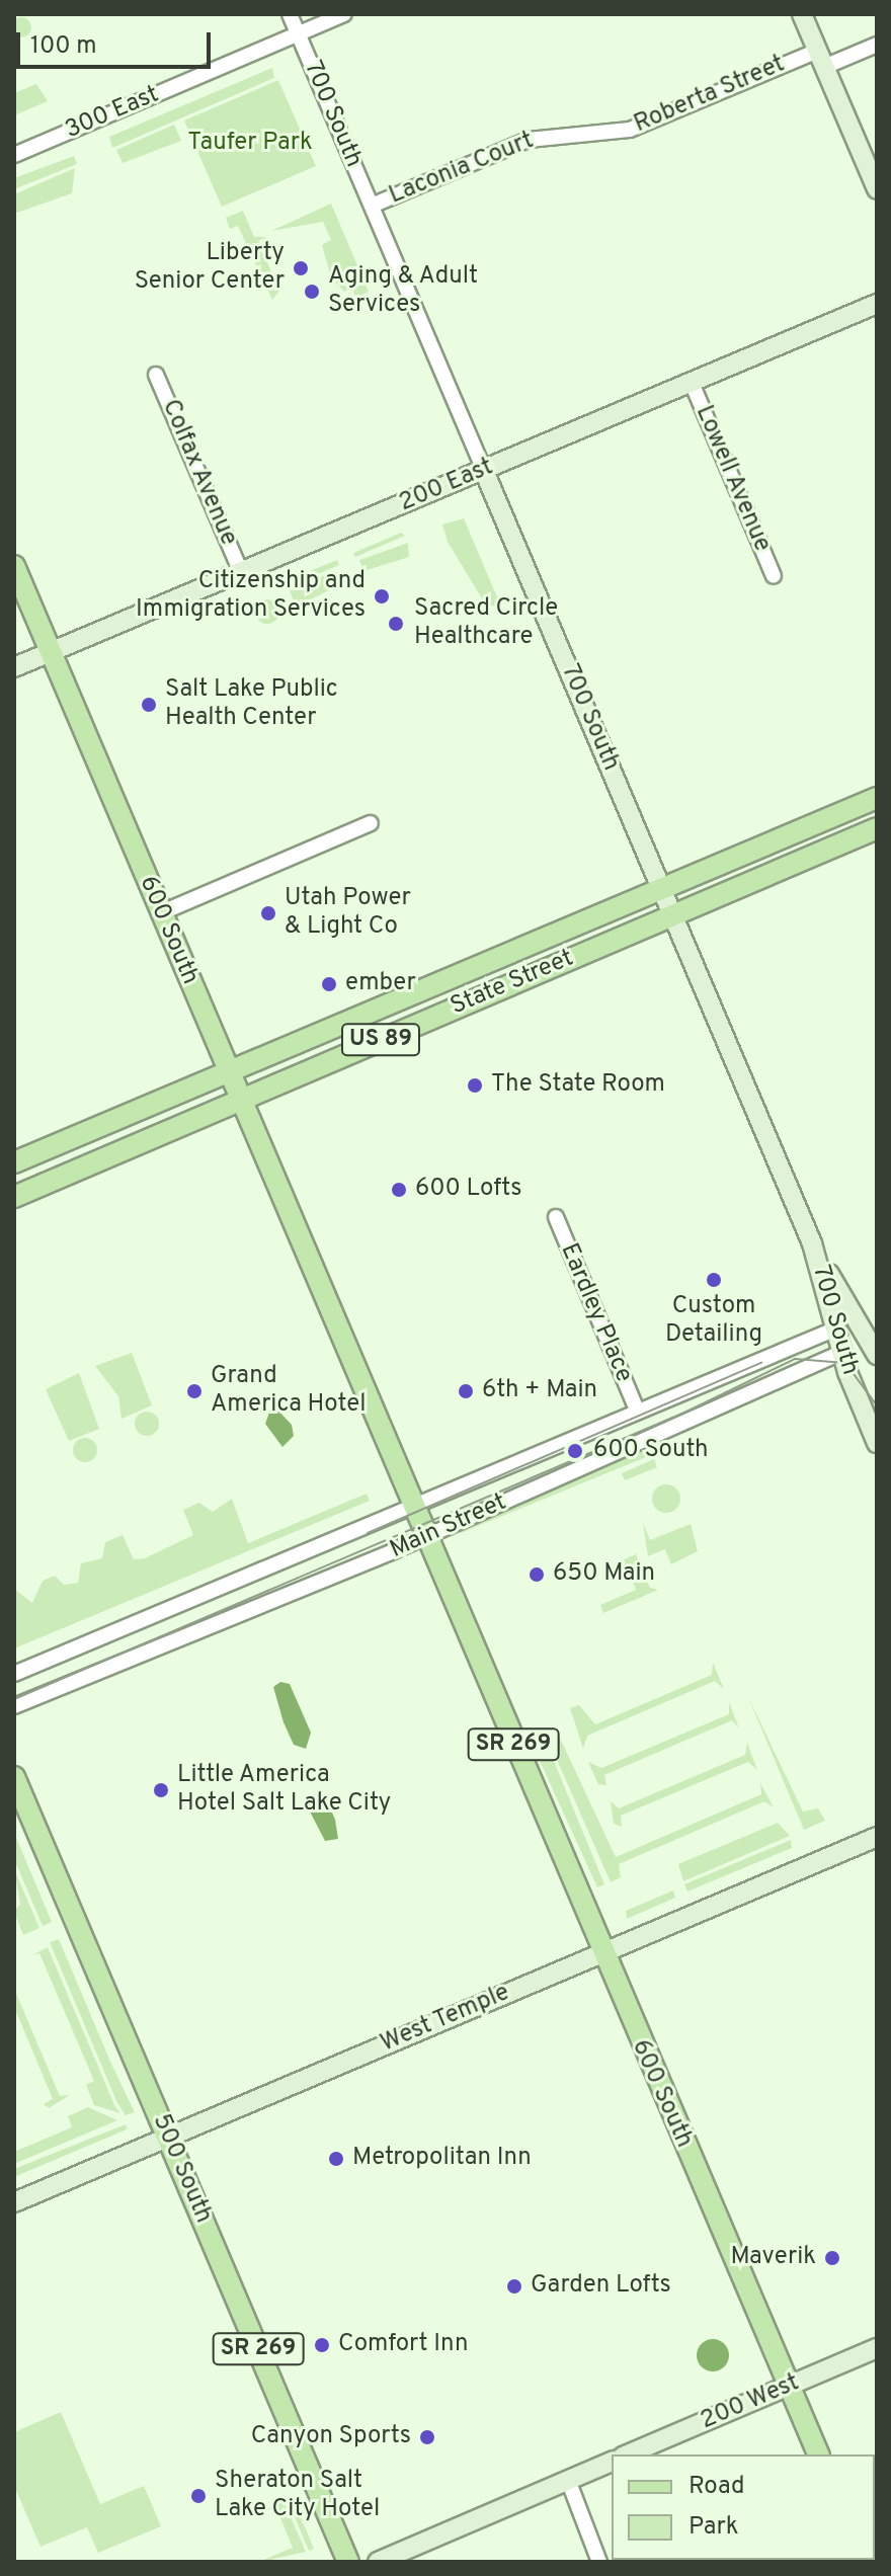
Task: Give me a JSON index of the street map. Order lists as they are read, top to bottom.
{
  "streets": {
    "main road": [
      "600 South",
      "State Street",
      "US 89",
      "SR 269",
      "500 South"
    ],
    "street": [
      "Roberta Street",
      "300 East",
      "700 South",
      "Laconia Court",
      "Colfax Avenue",
      "Lowell Avenue",
      "200 East",
      "Eardley Place",
      "Main Street",
      "West Temple",
      "200 West"
    ]
  },
  "crossings": [
    ["Roberta Street", "Laconia Court"],
    ["300 East", "700 South"],
    ["700 South", "Laconia Court"],
    ["700 South", "200 East"],
    ["700 South", "State Street"],
    ["700 South", "Main Street"],
    ["Colfax Avenue", "200 East"],
    ["Lowell Avenue", "200 East"],
    ["200 East", "600 South"],
    ["600 South", "State Street"],
    ["600 South", "Main Street"],
    ["600 South", "West Temple"],
    ["600 South", "200 West"],
    ["Eardley Place", "Main Street"],
    ["West Temple", "500 South"]
  ],
  "parks": ["Taufer Park"],
  "places": [
    "Liberty Senior Center",
    "Aging & Adult Services",
    "Citizenship and Immigration Services",
    "Sacred Circle Healthcare",
    "Salt Lake Public Health Center",
    "Utah Power & Light Co",
    "ember",
    "The State Room",
    "600 Lofts",
    "Custom Detailing",
    "Grand America Hotel",
    "6th + Main",
    "600 South",
    "650 Main",
    "Little America Hotel Salt Lake City",
    "Metropolitan Inn",
    "Maverik",
    "Garden Lofts",
    "Comfort Inn",
    "Canyon Sports",
    "Sheraton Salt Lake City Hotel"
  ],
  "legend": ["Road", "Park"],
  "scale_bar": "100 m"
}
